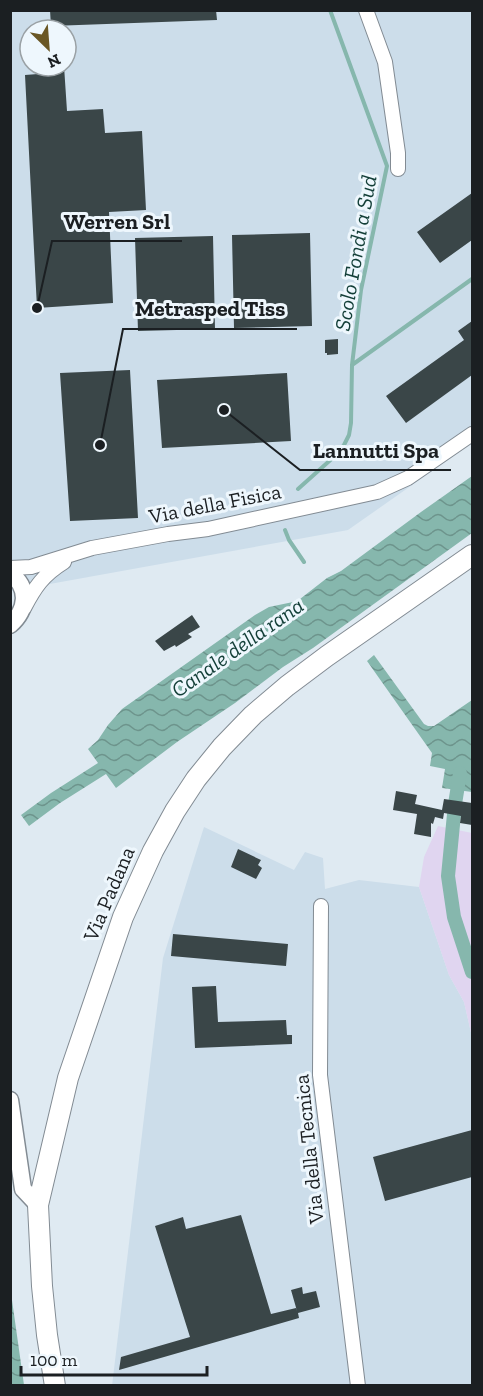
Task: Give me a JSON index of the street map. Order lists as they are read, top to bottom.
{
  "streets": {
    "main road": ["Via Padana"],
    "street": ["Via della Fisica", "Via della Tecnica"]
  },
  "water": ["Scolo Fondi a Sud", "Canale della rana"],
  "places": ["Werren Srl", "Lannutti Spa", "Metrasped Tiss"],
  "scale_bar": "100 m",
  "north": "bottom right"
}
